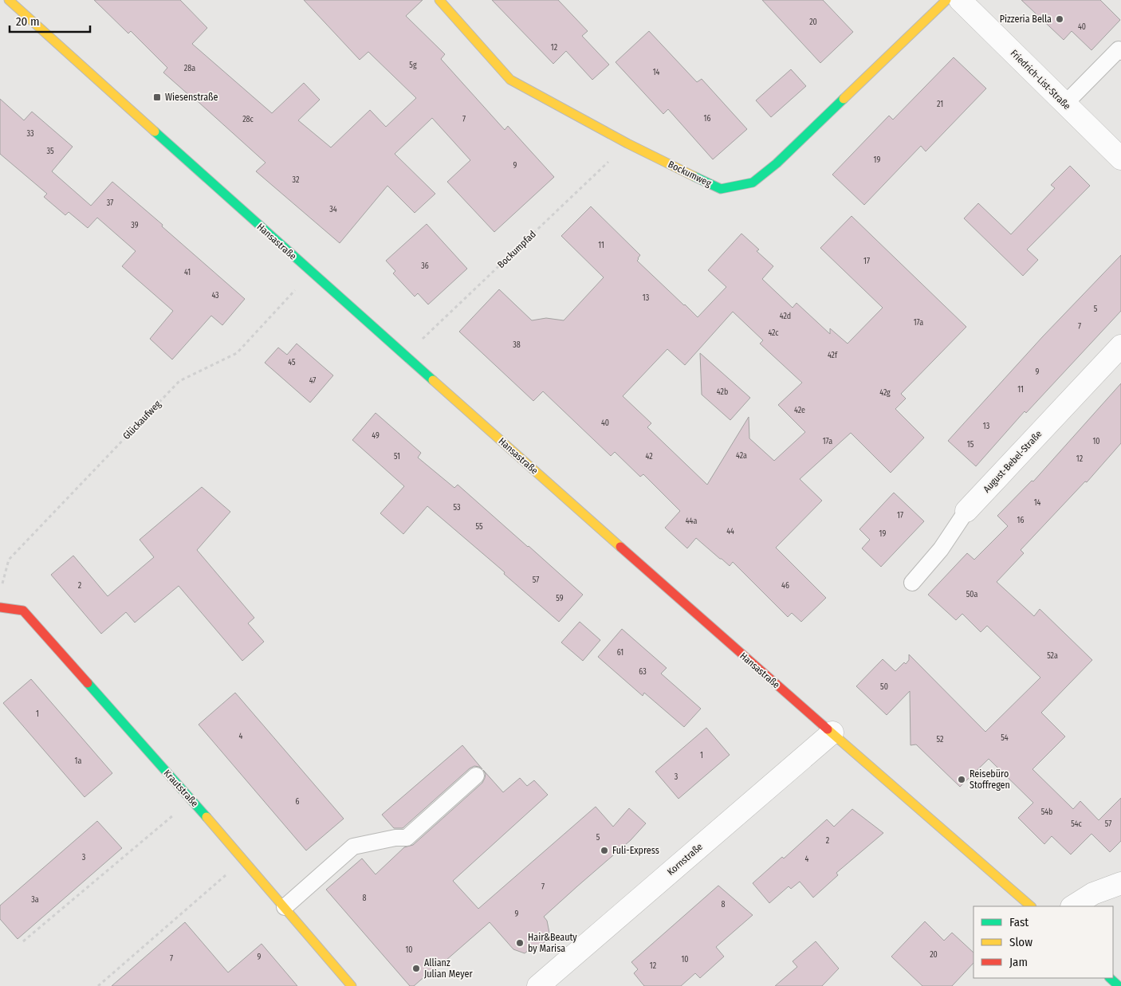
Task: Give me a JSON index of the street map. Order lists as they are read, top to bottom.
{
  "streets": {
    "main road": ["Bockumweg", "Hansastraße", "Krautstraße"],
    "street": ["Friedrich-List-Straße", "August-Bebel-Straße", "Kornstraße"],
    "path": ["Bockumpfad", "Glückaufweg"]
  },
  "crossings": [
    ["Friedrich-List-Straße", "Bockumweg"],
    ["Bockumweg", "Bockumpfad"],
    ["Hansastraße", "Bockumpfad"],
    ["Hansastraße", "Glückaufweg"],
    ["Hansastraße", "Kornstraße"]
  ],
  "places": {
    "other": [
      "Pizzeria Bella",
      "Reisebüro Stoffregen",
      "Fuli-Express",
      "Hair&Beauty by Marisa",
      "Allianz Julian Meyer"
    ],
    "transit": ["Wiesenstraße"]
  },
  "house_numbers": [
    "20",
    "40",
    "12",
    "5g",
    "28a",
    "14",
    "21",
    "16",
    "28c",
    "7",
    "33",
    "35",
    "19",
    "9",
    "32",
    "37",
    "34",
    "39",
    "11",
    "17",
    "36",
    "41",
    "43",
    "13",
    "5",
    "42d",
    "17a",
    "7",
    "42c",
    "38",
    "42f",
    "45",
    "9",
    "47",
    "11",
    "42b",
    "42g",
    "42e",
    "40",
    "13",
    "49",
    "17a",
    "10",
    "15",
    "42a",
    "51",
    "42",
    "12",
    "14",
    "53",
    "17",
    "16",
    "44a",
    "55",
    "44",
    "19",
    "57",
    "2",
    "46",
    "50a",
    "59",
    "61",
    "52a",
    "63",
    "50",
    "1",
    "4",
    "54",
    "52",
    "1",
    "1a",
    "3",
    "6",
    "54b",
    "54c",
    "57",
    "5",
    "2",
    "3",
    "4",
    "7",
    "8",
    "3a",
    "8",
    "9",
    "10",
    "20",
    "9",
    "7",
    "10",
    "12"
  ],
  "legend": ["Fast", "Slow", "Jam"],
  "scale_bar": "20 m"
}
